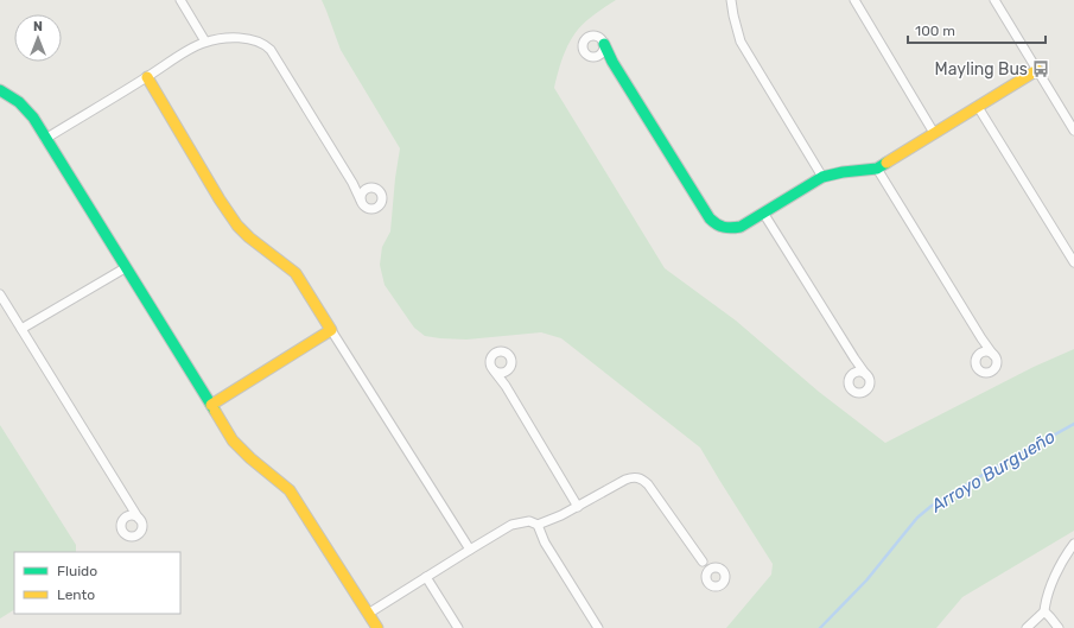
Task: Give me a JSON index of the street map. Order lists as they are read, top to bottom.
{
  "water": ["Arroyo Burgueño"],
  "places": {
    "bus stop": ["Mayling Bus"]
  },
  "legend": ["Fluido", "Lento"],
  "scale_bar": "100 m",
  "north": "top"
}
